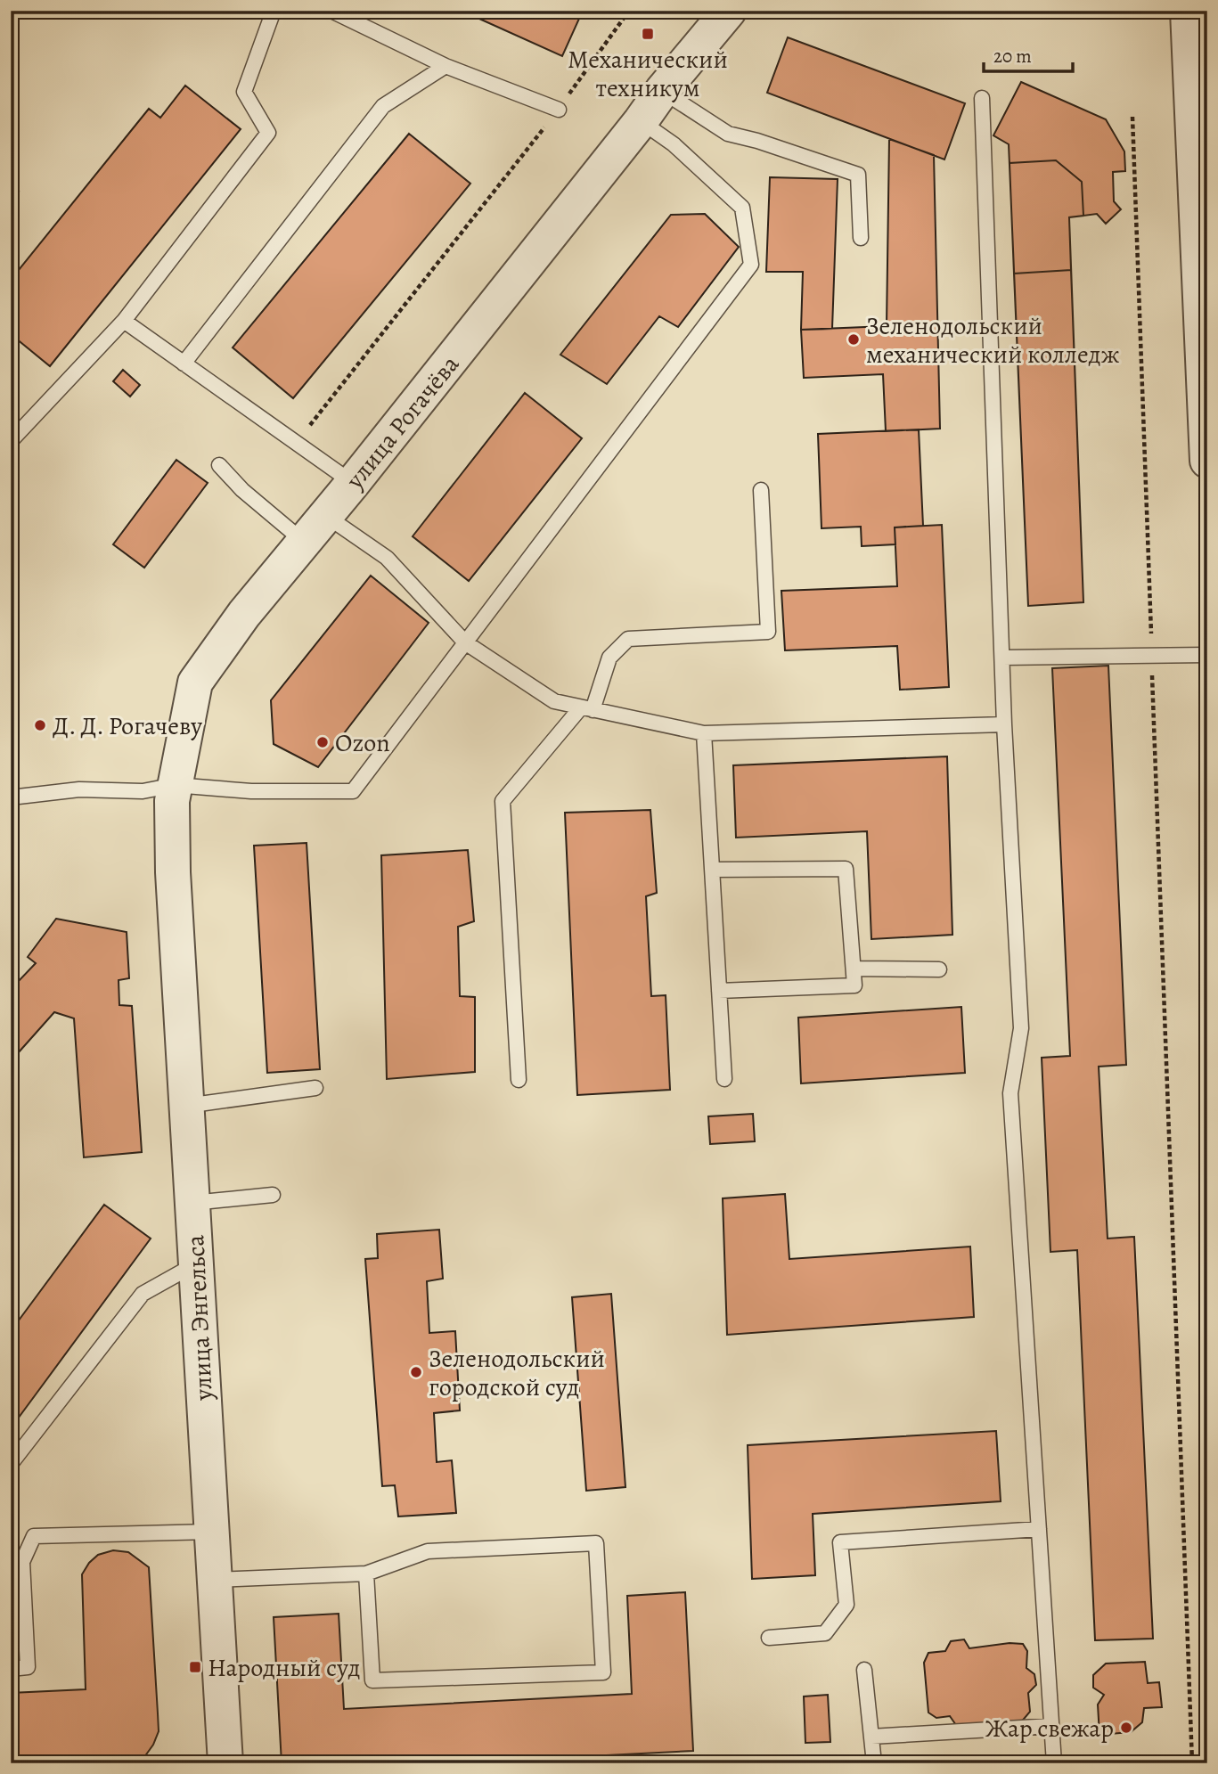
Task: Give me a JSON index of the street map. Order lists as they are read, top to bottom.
{
  "streets": {
    "street": ["улица Рогачёва", "улица Энгельса"]
  },
  "crossings": [
    ["улица Рогачёва", "улица Энгельса"]
  ],
  "places": {
    "transit": ["Механический техникум", "Народный суд"],
    "other": [
      "Зеленодольский механический колледж",
      "Д. Д. Рогачеву",
      "Ozon",
      "Зеленодольский городской суд",
      "Жар свежар"
    ]
  },
  "scale_bar": "20 m"
}
